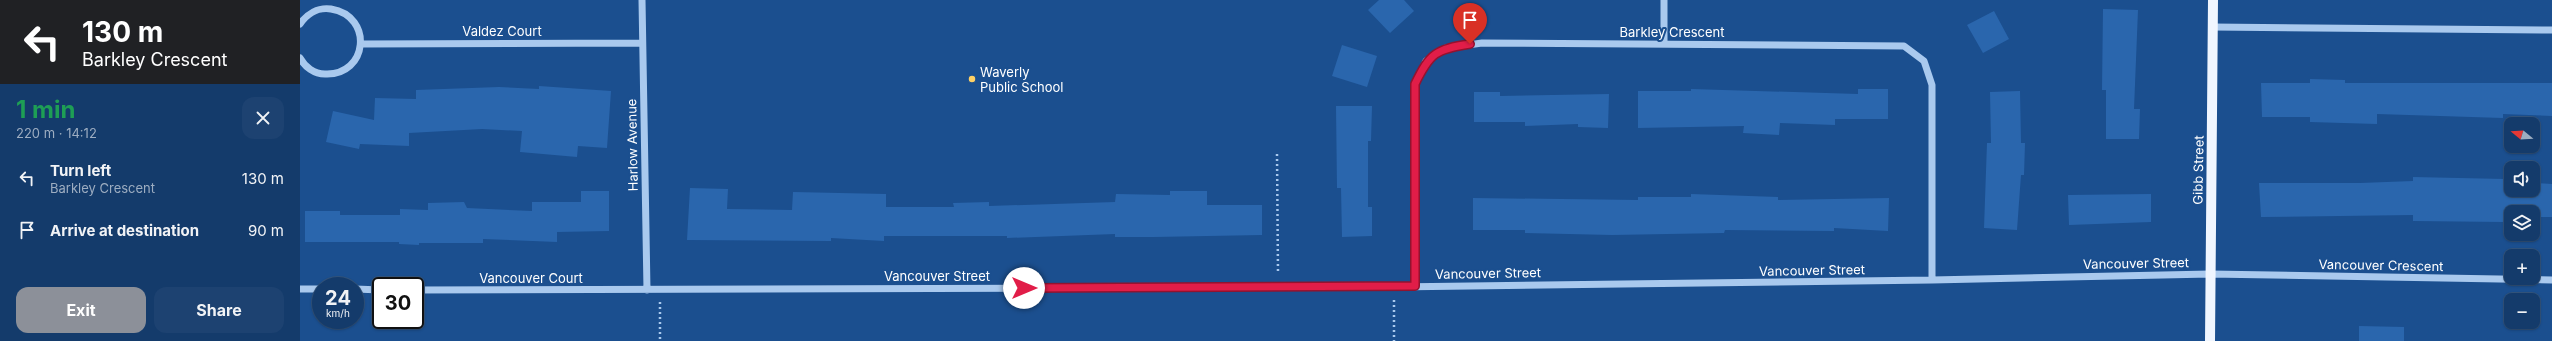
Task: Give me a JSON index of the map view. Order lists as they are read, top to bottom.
{
  "streets": {
    "main road": ["Gibb Street"],
    "street": [
      "Valdez Court",
      "Barkley Crescent",
      "Harlow Avenue",
      "Vancouver Street",
      "Vancouver Crescent",
      "Vancouver Court"
    ]
  },
  "crossings": [
    ["Valdez Court", "Harlow Avenue"],
    ["Barkley Crescent", "Vancouver Street"],
    ["Harlow Avenue", "Vancouver Street"],
    ["Harlow Avenue", "Vancouver Court"],
    ["Gibb Street", "Vancouver Street"],
    ["Gibb Street", "Vancouver Crescent"],
    ["Vancouver Street", "Vancouver Crescent"],
    ["Vancouver Street", "Vancouver Court"]
  ],
  "places": ["Waverly Public School"],
  "north": "left",
  "page": {
    "turn": ["130 m", "Barkley Crescent"],
    "heading": ["1 min", "220 m · 14:12"],
    "map_buttons": ["+", "−"],
    "list": [
      {
        "name": "Turn left",
        "note": "Barkley Crescent",
        "value": "130 m"
      },
      {
        "name": "Arrive at destination",
        "value": "90 m"
      }
    ],
    "speed": "24 km/h",
    "limit": "30",
    "buttons": ["Exit", "Share"]
  }
}
